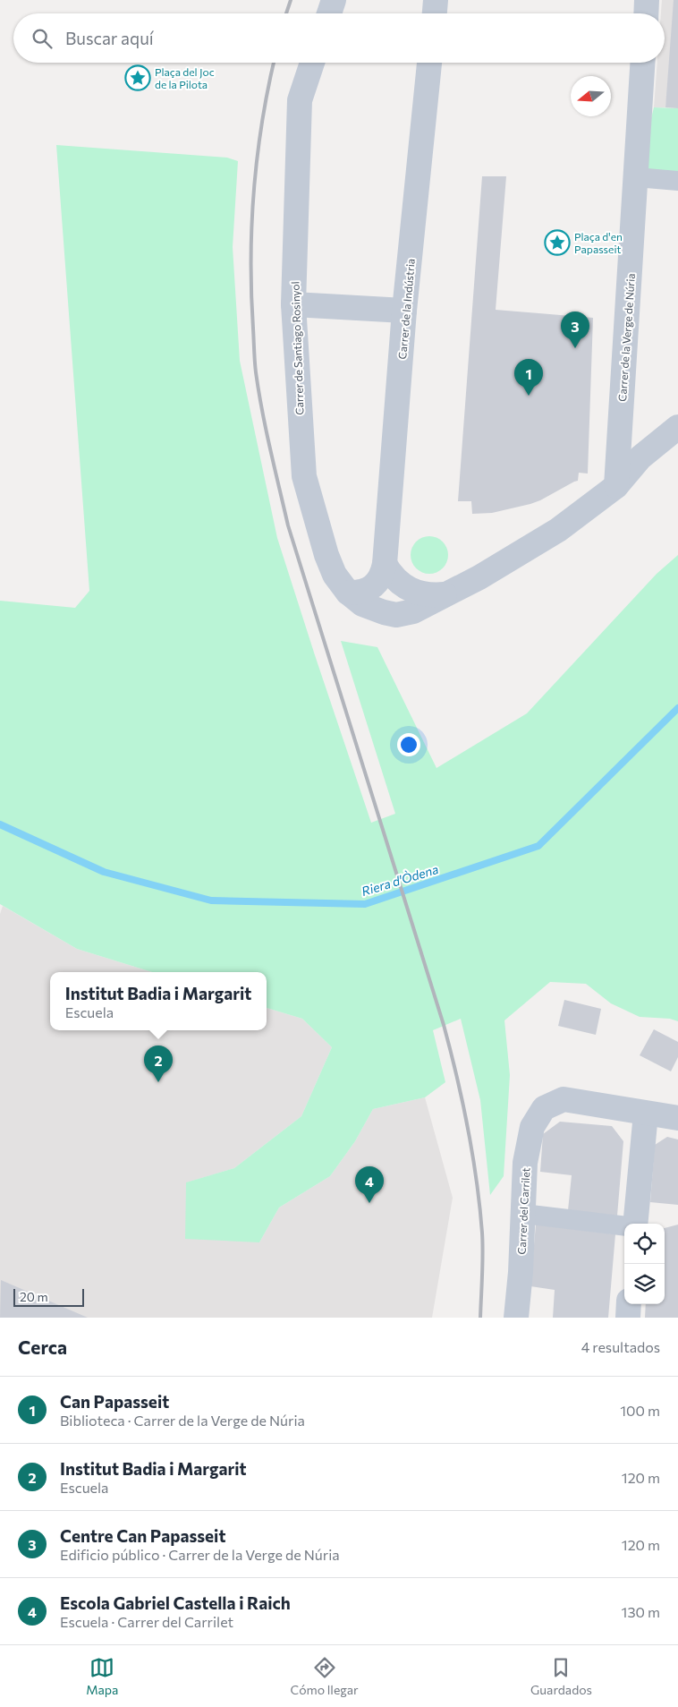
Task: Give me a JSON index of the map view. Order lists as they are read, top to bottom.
{
  "streets": {
    "street": [
      "Carrer de la Indústria",
      "Carrer de la Verge de Núria",
      "Carrer de Santiago Rosinyol",
      "Carrer del Carrilet"
    ]
  },
  "crossings": [
    ["Carrer de la Indústria", "Carrer de Santiago Rosinyol"],
    ["Carrer de la Verge de Núria", "Carrer de Santiago Rosinyol"]
  ],
  "water": ["Riera d'Òdena"],
  "places": {
    "place": ["Plaça del Joc de la Pilota", "Plaça d'en Papasseit"]
  },
  "scale_bar": "20 m",
  "north": "left",
  "page": {
    "search": "Buscar aquí",
    "pins": [
      "3",
      "1",
      "2",
      "4"
    ],
    "popup": ["Institut Badia i Margarit", "Escuela"],
    "scale": "20 m",
    "heading": ["Cerca", "4 resultados"],
    "list": [
      {
        "mark": "1",
        "name": "Can Papasseit",
        "note": "Biblioteca · Carrer de la Verge de Núria",
        "value": "100 m"
      },
      {
        "mark": "2",
        "name": "Institut Badia i Margarit",
        "note": "Escuela",
        "value": "120 m"
      },
      {
        "mark": "3",
        "name": "Centre Can Papasseit",
        "note": "Edificio público · Carrer de la Verge de Núria",
        "value": "120 m"
      },
      {
        "mark": "4",
        "name": "Escola Gabriel Castella i Raich",
        "note": "Escuela · Carrer del Carrilet",
        "value": "130 m"
      }
    ],
    "nav": ["Mapa", "Cómo llegar", "Guardados"]
  }
}
